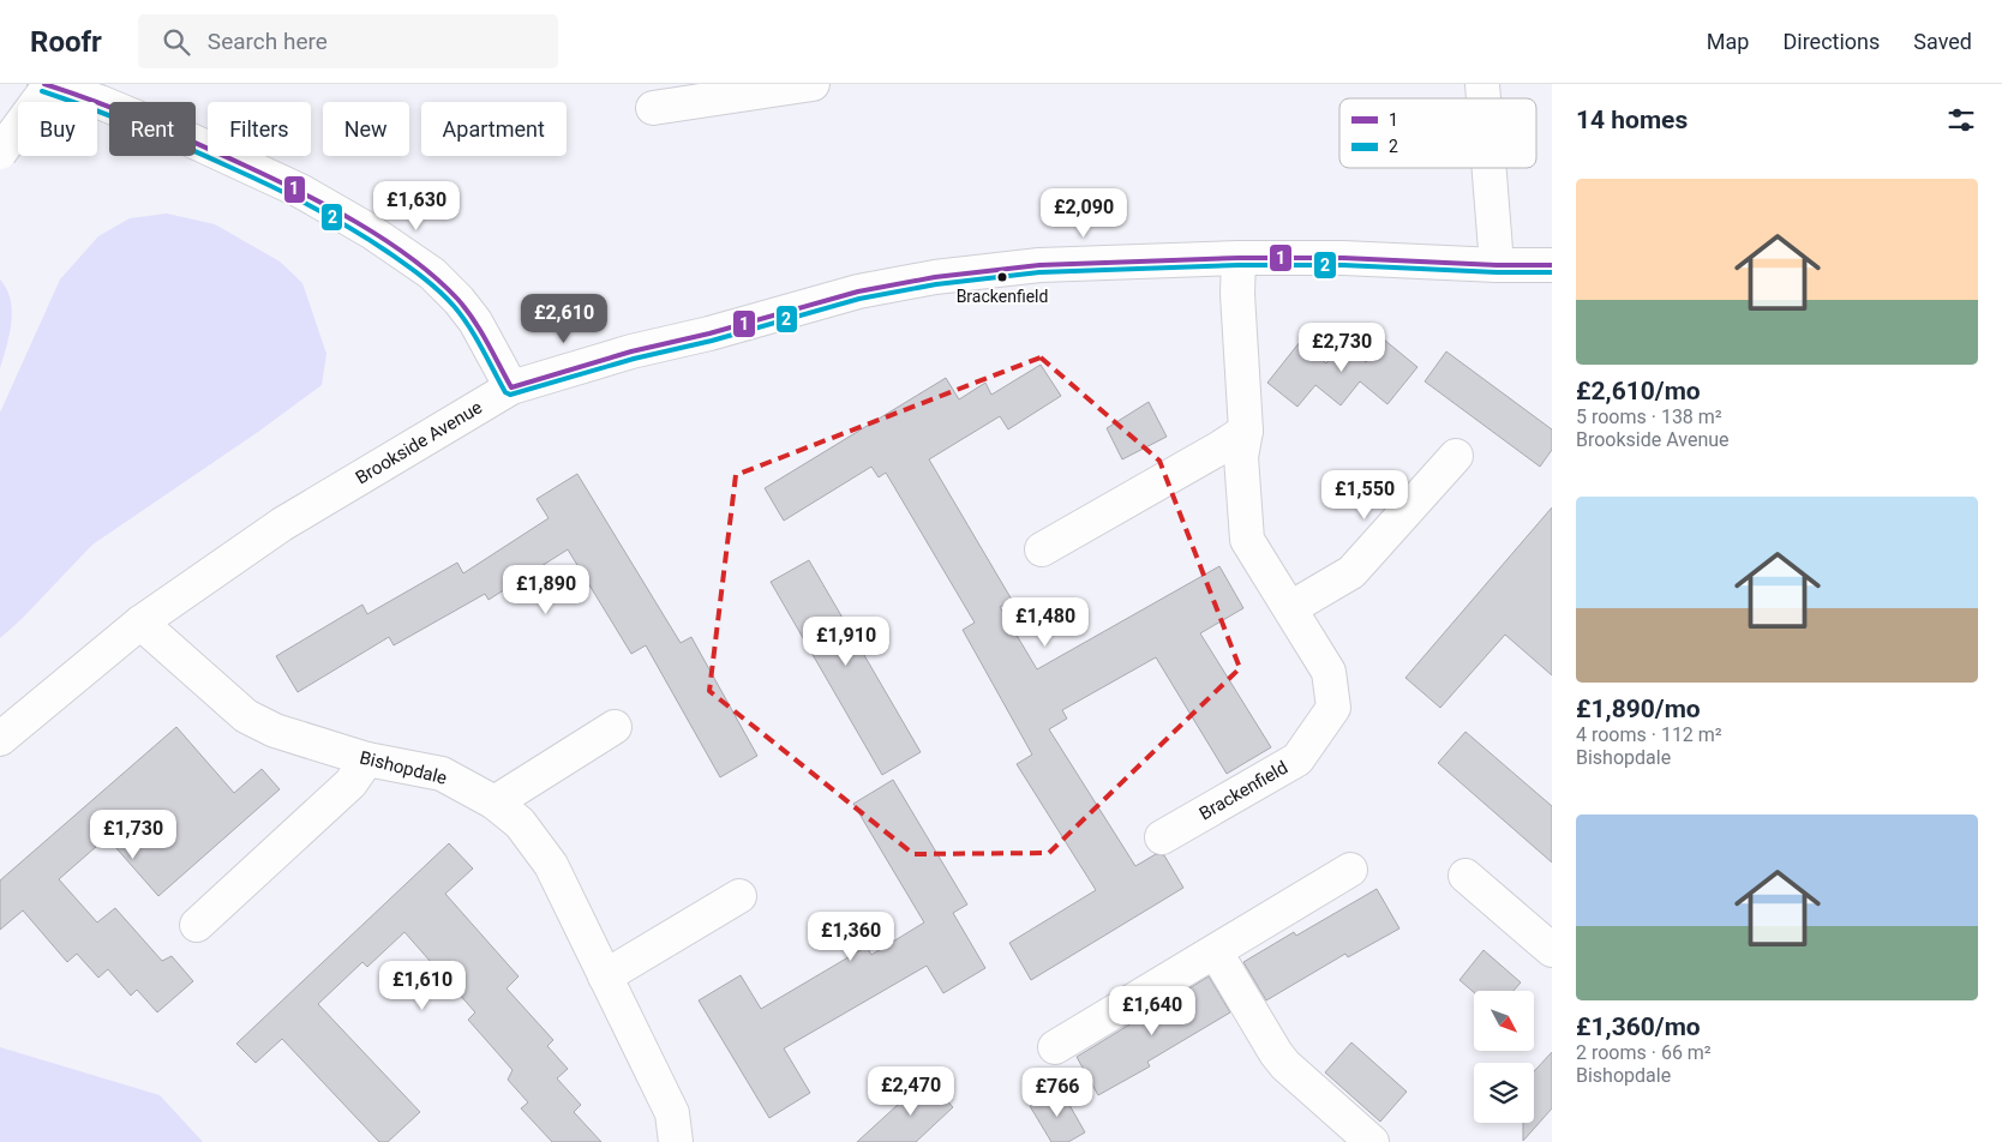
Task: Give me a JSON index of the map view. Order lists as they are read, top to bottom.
{
  "streets": {
    "street": ["Brookside Avenue", "Bishopdale", "Brackenfield"]
  },
  "crossings": [
    ["Brookside Avenue", "Bishopdale"],
    ["Brookside Avenue", "Brackenfield"]
  ],
  "places": ["Brackenfield"],
  "lines": ["transit line 1", "transit line 2"],
  "legend": ["1", "2"],
  "north": "bottom right",
  "page": {
    "header": "Roofr",
    "search": "Search here",
    "nav": ["Map", "Directions", "Saved"],
    "heading": "14 homes",
    "chip": [
      "Buy",
      "Rent",
      "Filters",
      "New",
      "Apartment"
    ],
    "list": [
      {
        "name": "£2,610/mo",
        "note": "5 rooms · 138 m² · Brookside Avenue"
      },
      {
        "name": "£1,890/mo",
        "note": "4 rooms · 112 m² · Bishopdale"
      },
      {
        "name": "£1,360/mo",
        "note": "2 rooms · 66 m² · Bishopdale"
      }
    ],
    "price": [
      "£1,630",
      "£2,090",
      "£2,610",
      "£2,730",
      "£1,550",
      "£1,890",
      "£1,480",
      "£1,910",
      "£1,730",
      "£1,360",
      "£1,610",
      "£1,640",
      "£2,470",
      "£766"
    ]
  }
}
